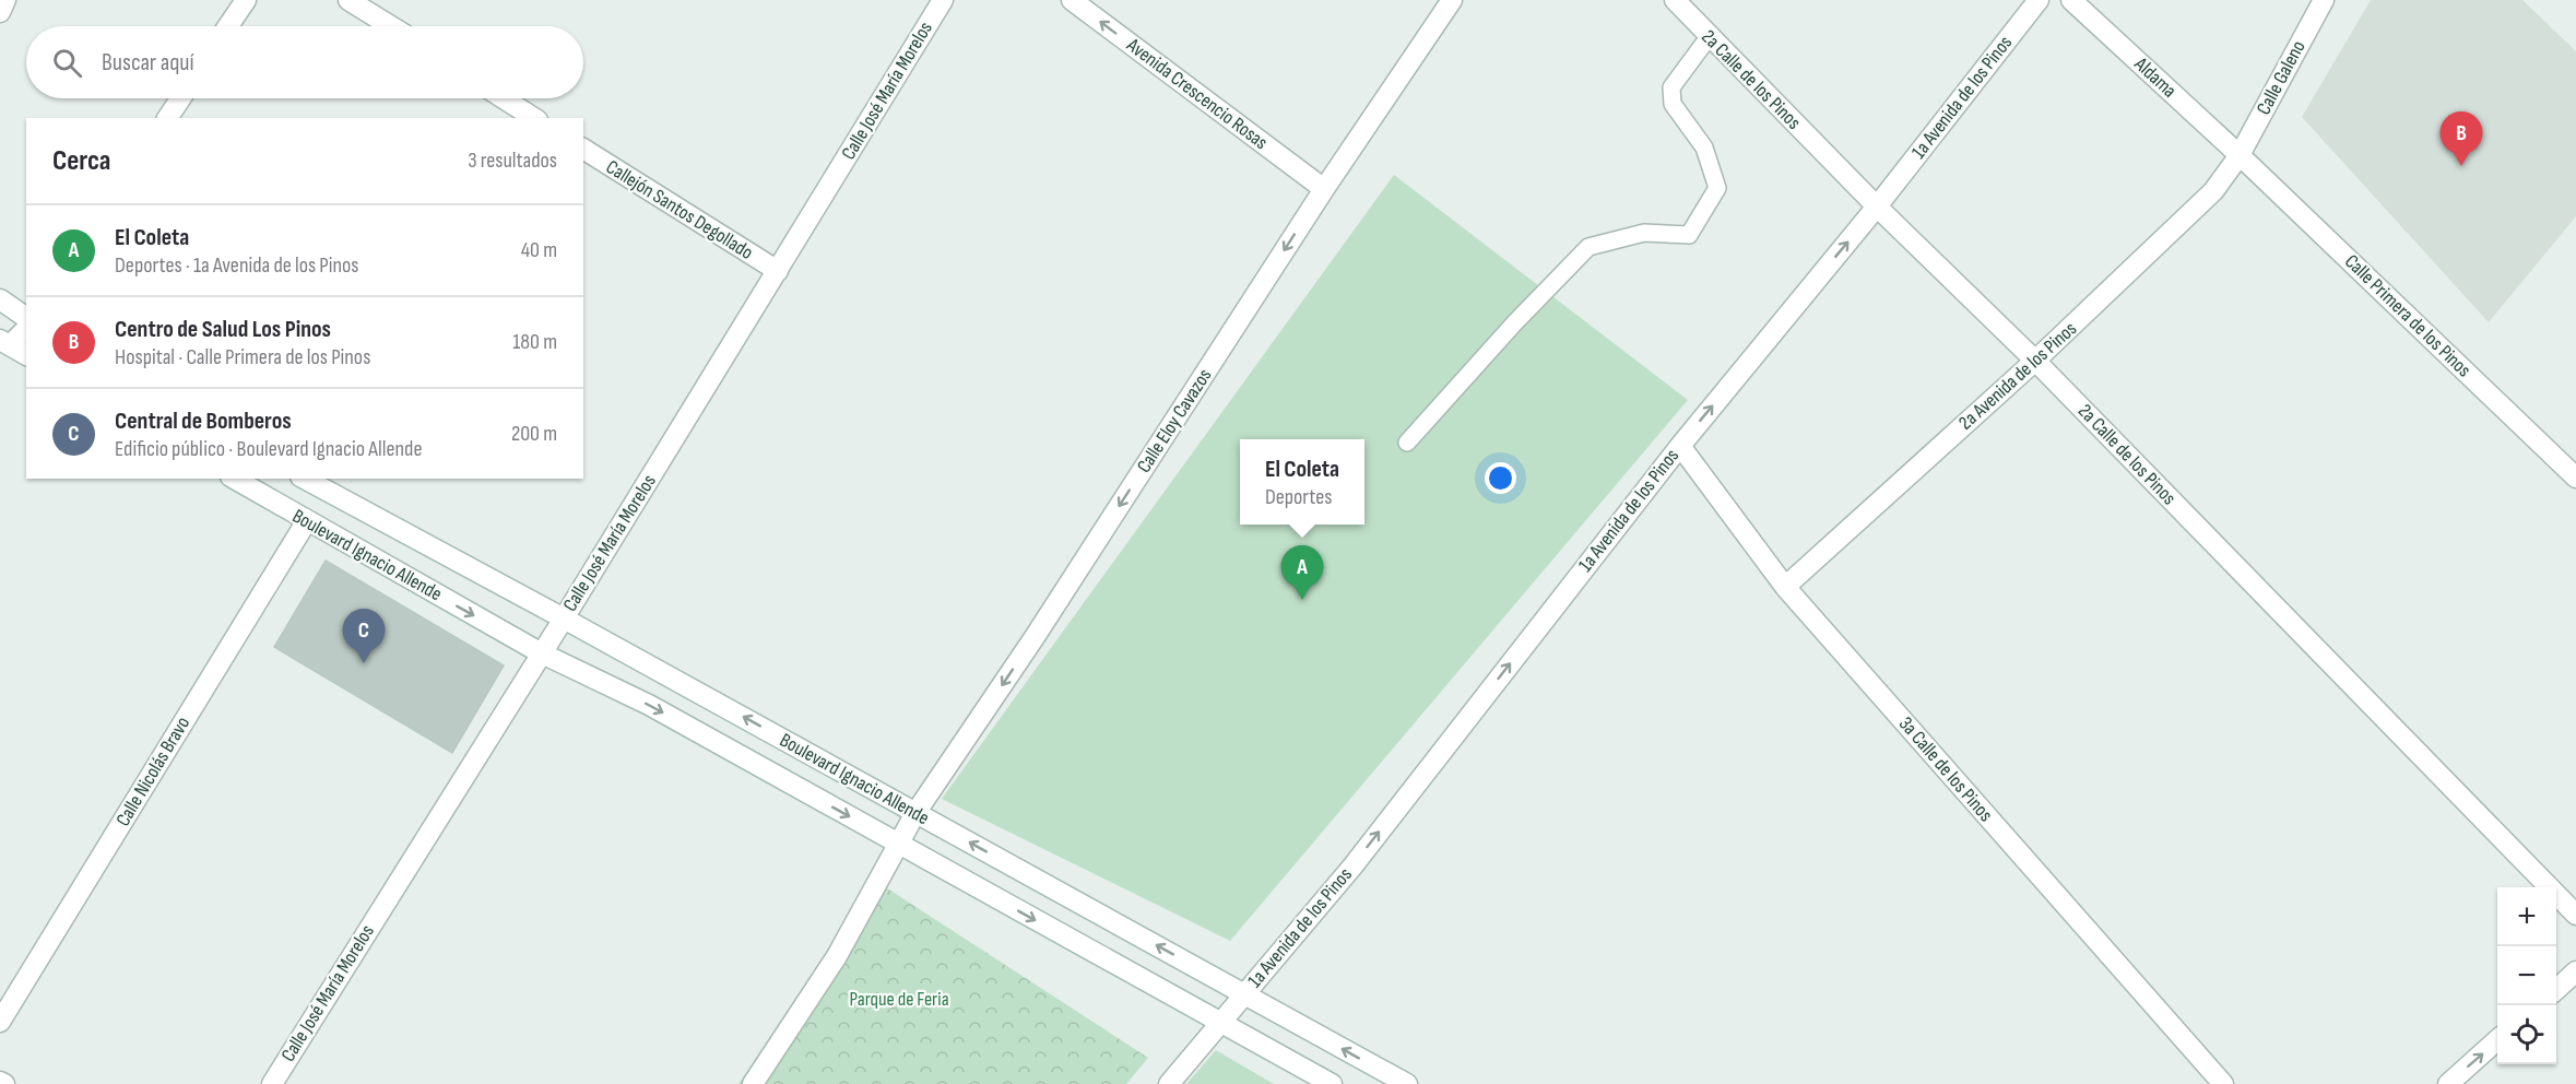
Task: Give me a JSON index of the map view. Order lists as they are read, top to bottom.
{
  "streets": {
    "street": [
      "Aldama",
      "Calle Galeno",
      "2a Calle de los Pinos",
      "Calle José María Morelos",
      "Avenida Crescencio Rosas",
      "1a Avenida de los Pinos",
      "Callejón Santos Degollado",
      "Calle Primera de los Pinos",
      "2a Avenida de los Pinos",
      "Calle Eloy Cavazos",
      "Boulevard Ignacio Allende",
      "3a Calle de los Pinos",
      "Calle Nicolás Bravo"
    ]
  },
  "crossings": [
    ["Aldama", "Calle Galeno"],
    ["Aldama", "Calle Primera de los Pinos"],
    ["Aldama", "2a Avenida de los Pinos"],
    ["Calle Galeno", "Calle Primera de los Pinos"],
    ["Calle Galeno", "2a Avenida de los Pinos"],
    ["2a Calle de los Pinos", "1a Avenida de los Pinos"],
    ["2a Calle de los Pinos", "2a Avenida de los Pinos"],
    ["Calle José María Morelos", "Callejón Santos Degollado"],
    ["Calle José María Morelos", "Boulevard Ignacio Allende"],
    ["Avenida Crescencio Rosas", "Calle Eloy Cavazos"],
    ["1a Avenida de los Pinos", "Boulevard Ignacio Allende"],
    ["1a Avenida de los Pinos", "3a Calle de los Pinos"],
    ["Calle Primera de los Pinos", "2a Avenida de los Pinos"],
    ["2a Avenida de los Pinos", "3a Calle de los Pinos"],
    ["Calle Eloy Cavazos", "Boulevard Ignacio Allende"],
    ["Boulevard Ignacio Allende", "Calle Nicolás Bravo"]
  ],
  "one_way": ["Avenida Crescencio Rosas", "1a Avenida de los Pinos", "Calle Eloy Cavazos"],
  "parks": ["Parque de Feria"],
  "page": {
    "search": "Buscar aquí",
    "pins": ["B", "A", "C"],
    "heading": ["Cerca", "3 resultados"],
    "list": [
      {
        "mark": "A",
        "name": "El Coleta",
        "note": "Deportes · 1a Avenida de los Pinos",
        "value": "40 m"
      },
      {
        "mark": "B",
        "name": "Centro de Salud Los Pinos",
        "note": "Hospital · Calle Primera de los Pinos",
        "value": "180 m"
      },
      {
        "mark": "C",
        "name": "Central de Bomberos",
        "note": "Edificio público · Boulevard Ignacio Allende",
        "value": "200 m"
      }
    ],
    "popup": ["El Coleta", "Deportes"],
    "map_buttons": ["+", "−"]
  }
}
